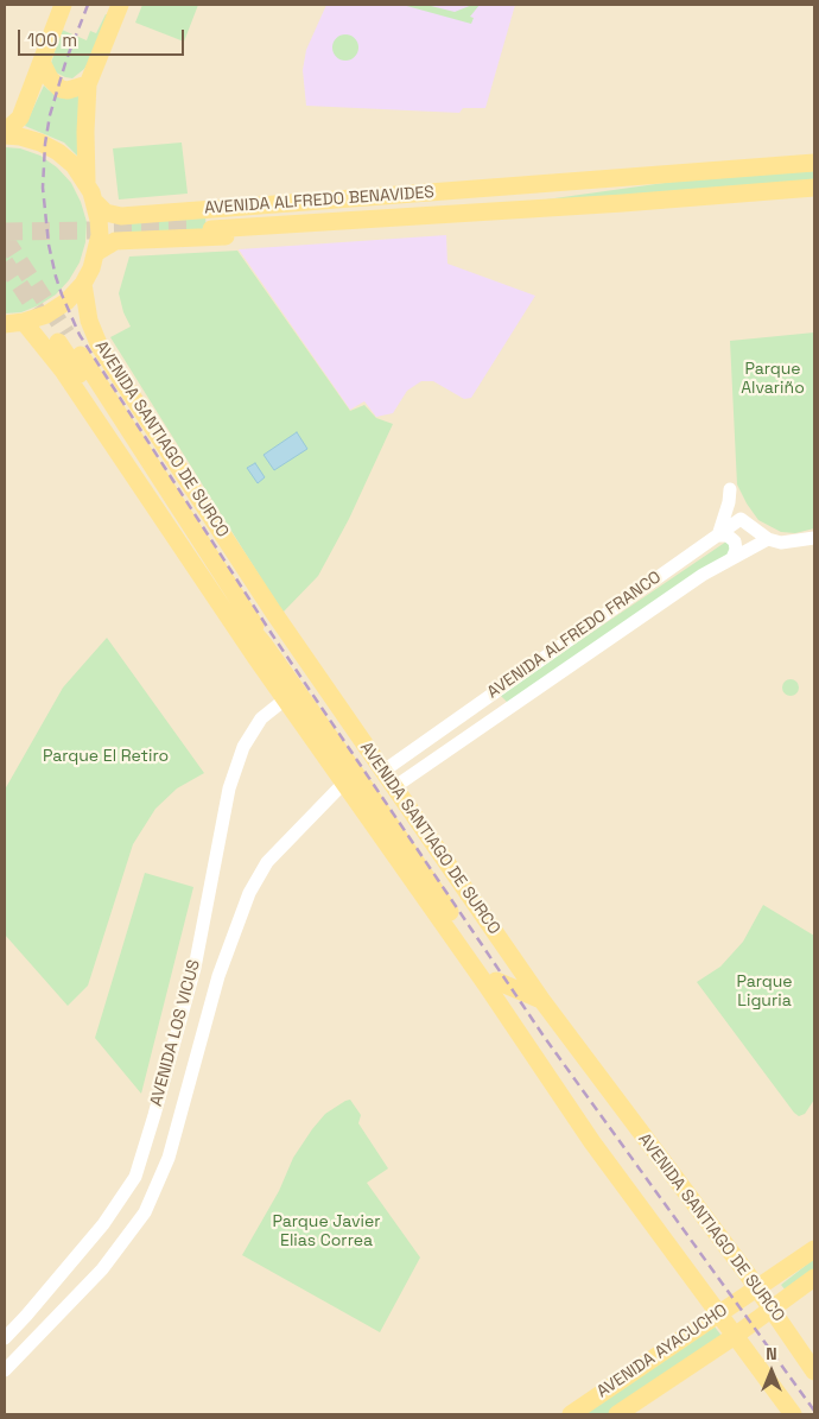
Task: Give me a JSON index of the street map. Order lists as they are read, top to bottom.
{
  "streets": {
    "main road": ["AVENIDA ALFREDO BENAVIDES", "AVENIDA SANTIAGO DE SURCO", "AVENIDA AYACUCHO"],
    "street": ["AVENIDA ALFREDO FRANCO", "AVENIDA LOS VICUS"]
  },
  "crossings": [
    ["AVENIDA SANTIAGO DE SURCO", "AVENIDA ALFREDO FRANCO"],
    ["AVENIDA SANTIAGO DE SURCO", "AVENIDA LOS VICUS"],
    ["AVENIDA SANTIAGO DE SURCO", "AVENIDA AYACUCHO"]
  ],
  "parks": [
    "Parque Alvariño",
    "Parque El Retiro",
    "Parque Liguria",
    "Parque Javier Elias Correa"
  ],
  "scale_bar": "100 m",
  "north": "top"
}
